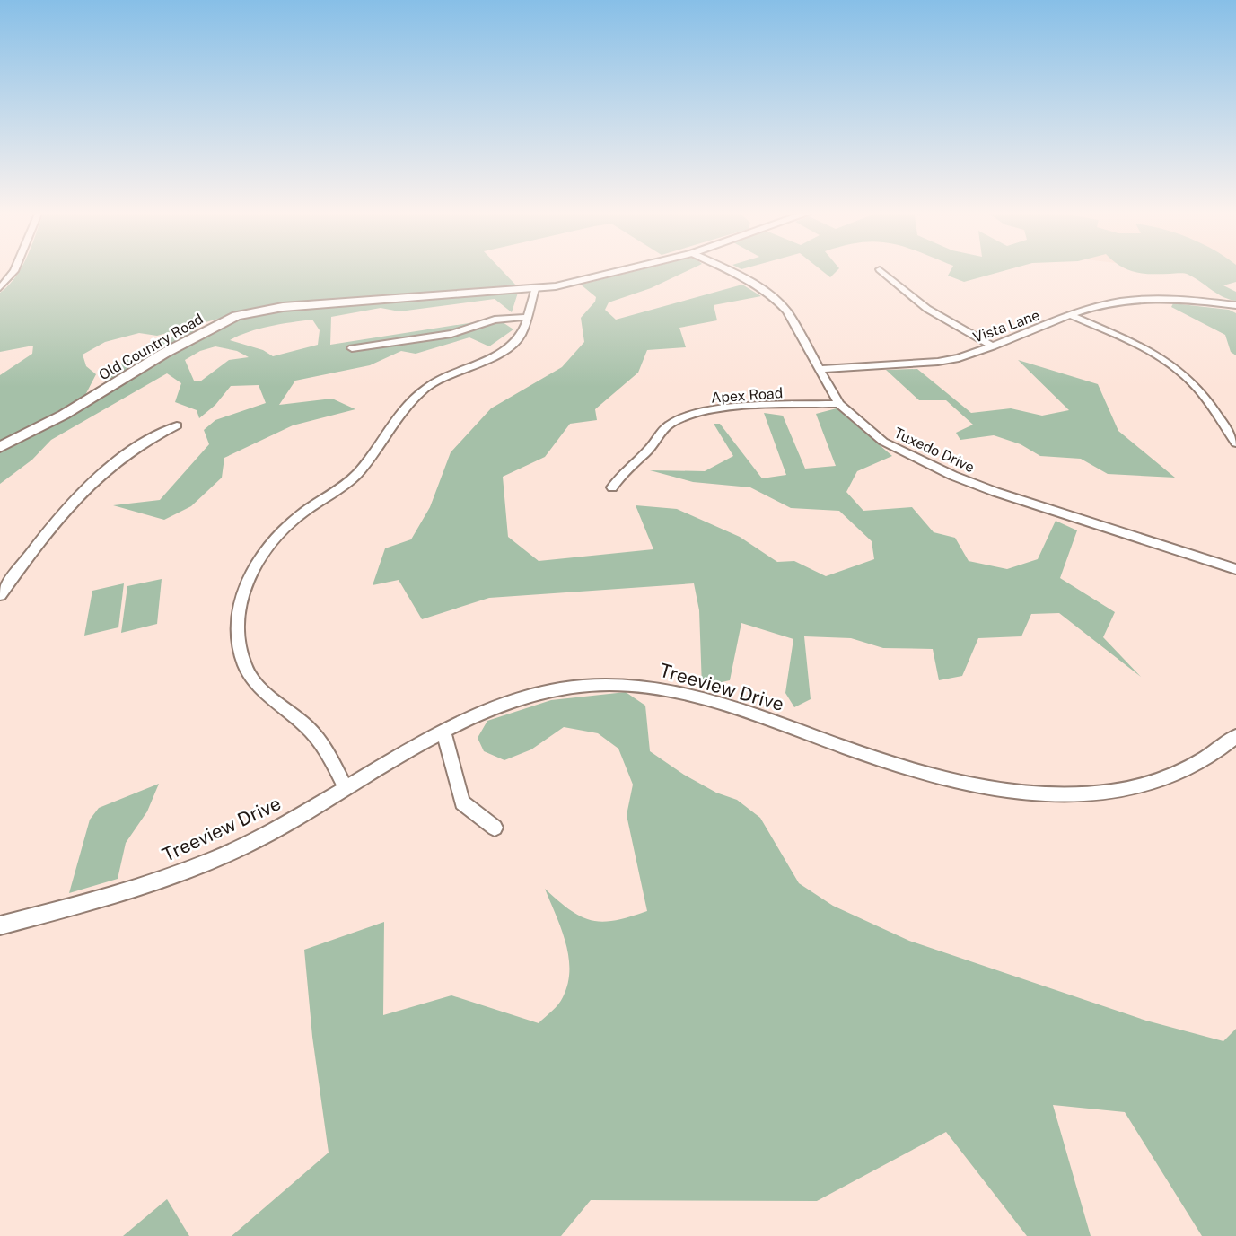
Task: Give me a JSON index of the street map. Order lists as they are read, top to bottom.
{
  "streets": {
    "main road": ["Old Country Road"],
    "street": [
      "Vista Lane",
      "Apex Road",
      "Tuxedo Drive",
      "Treeview Drive"
    ]
  },
  "crossings": [
    ["Vista Lane", "Tuxedo Drive"],
    ["Apex Road", "Tuxedo Drive"]
  ]
}
